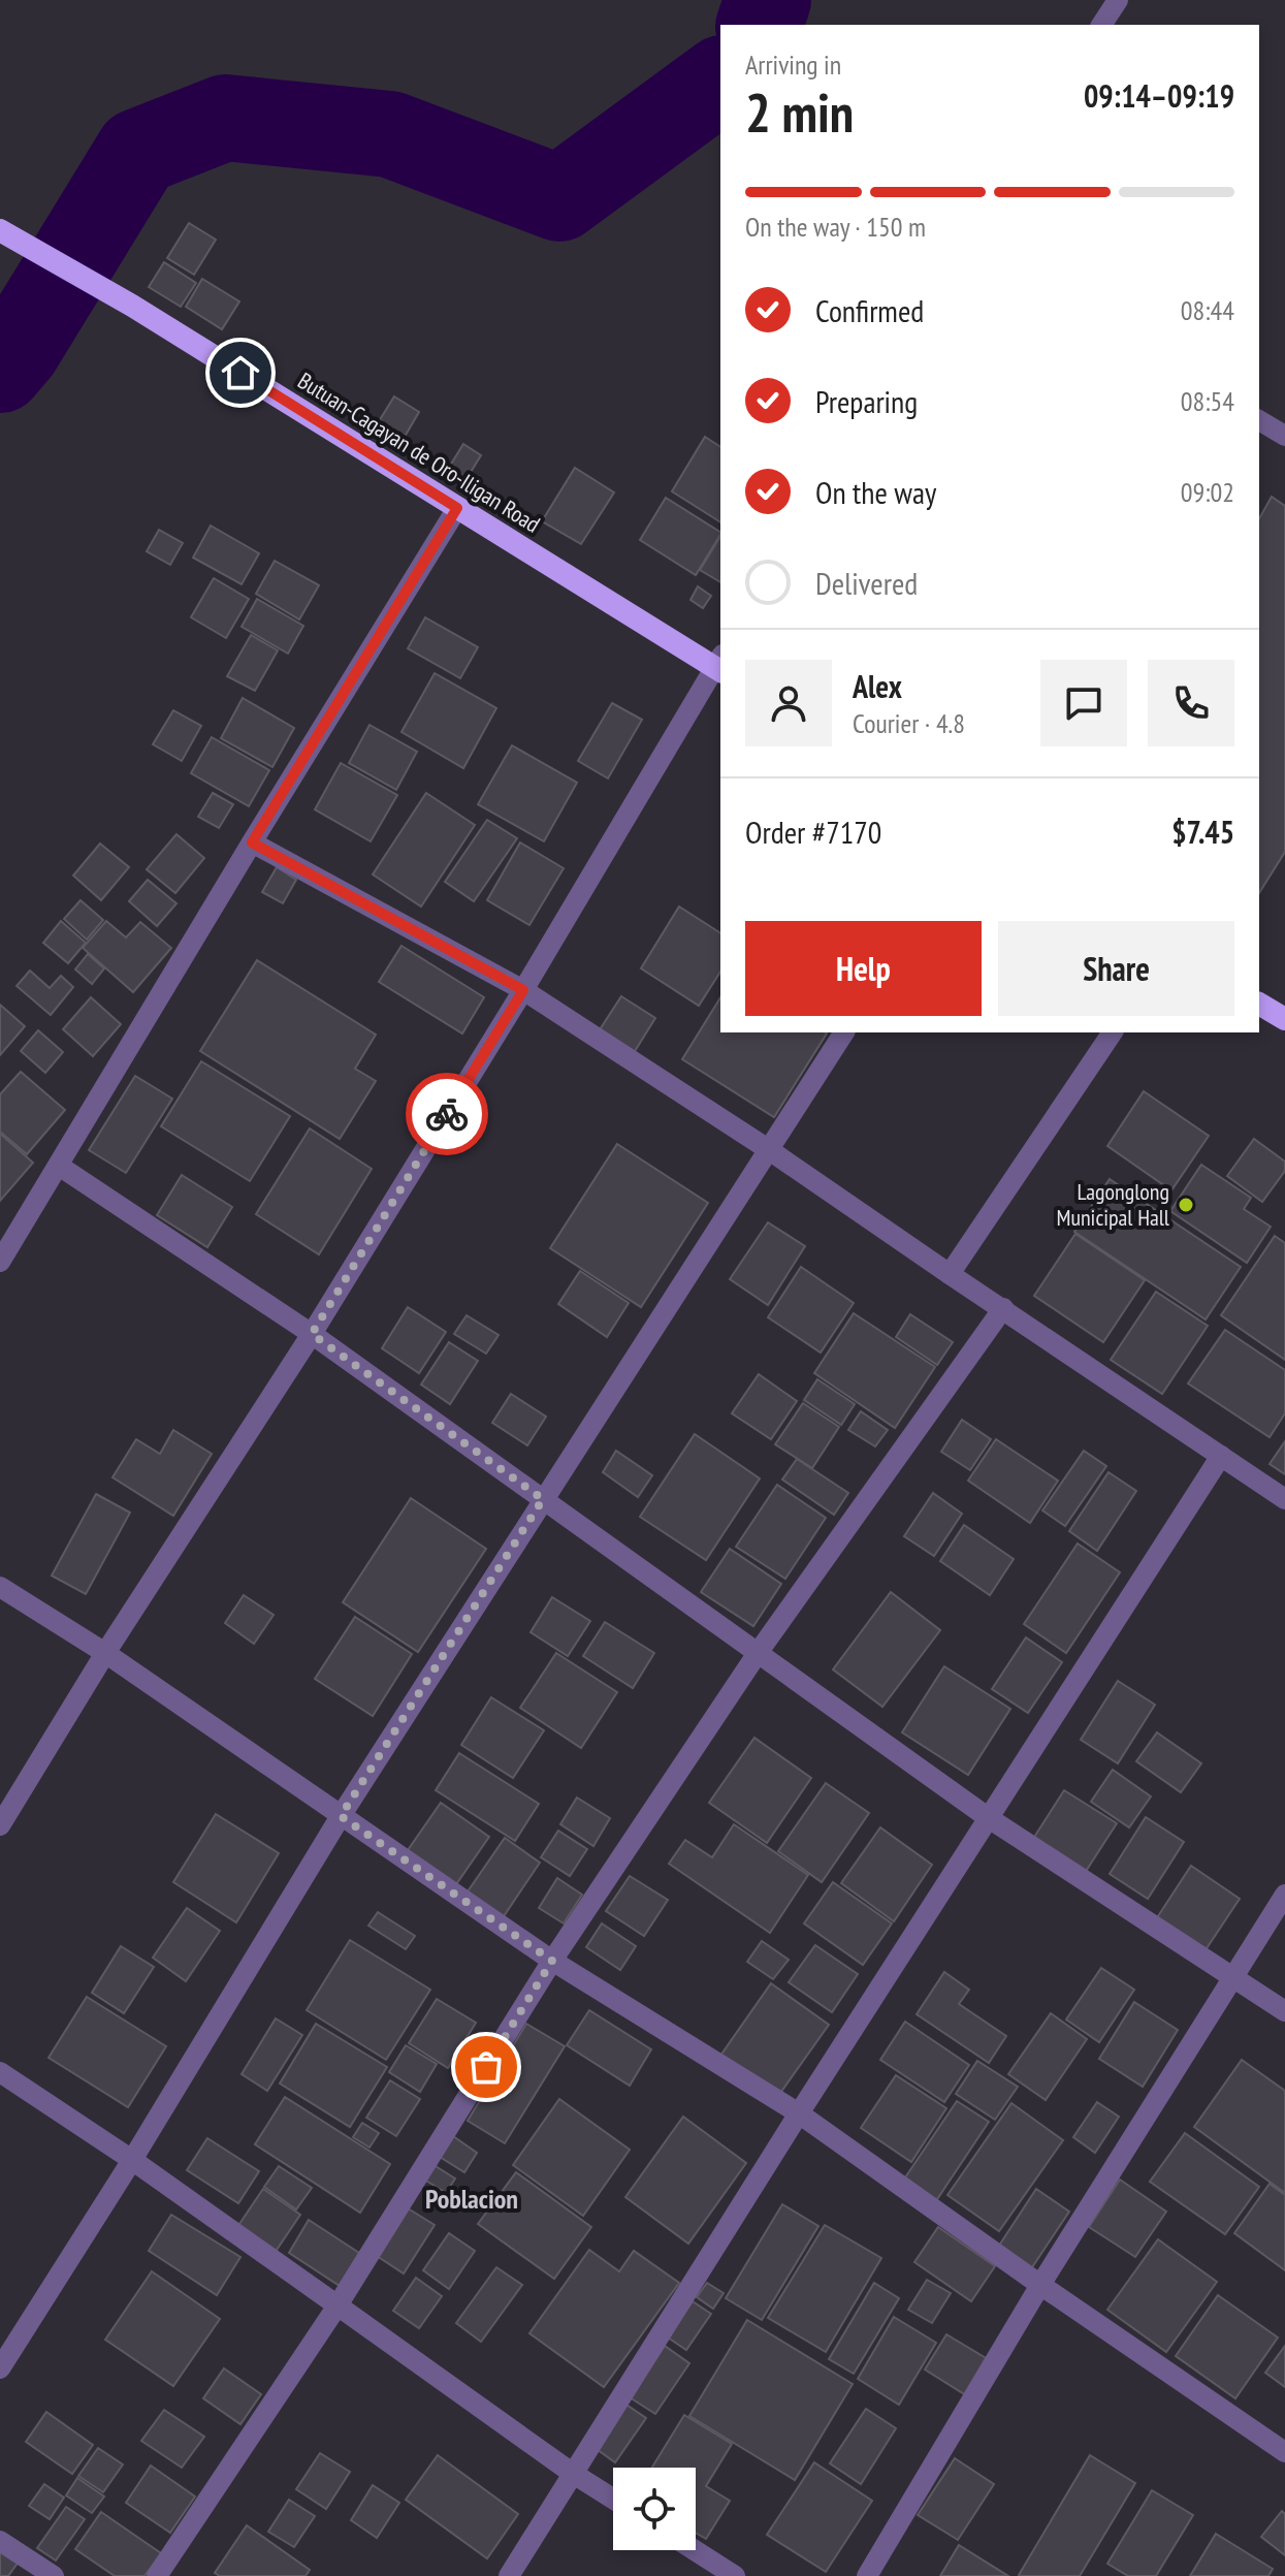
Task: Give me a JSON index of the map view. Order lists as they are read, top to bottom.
{
  "streets": {
    "highway": ["Butuan-Cagayan de Oro-Iligan Road"]
  },
  "districts": ["Poblacion"],
  "places": ["Lagonglong Municipal Hall"],
  "page": {
    "heading": ["2 min", "Arriving in", "09:14–09:19"],
    "panel": [
      "Alex",
      "Courier · 4.8",
      "Order #7170",
      "$7.45"
    ],
    "bar": "On the way · 150 m",
    "list": [
      ["Confirmed", "08:44"],
      ["Preparing", "08:54"],
      ["On the way", "09:02"],
      "Delivered"
    ],
    "buttons": ["Help", "Share"]
  }
}
